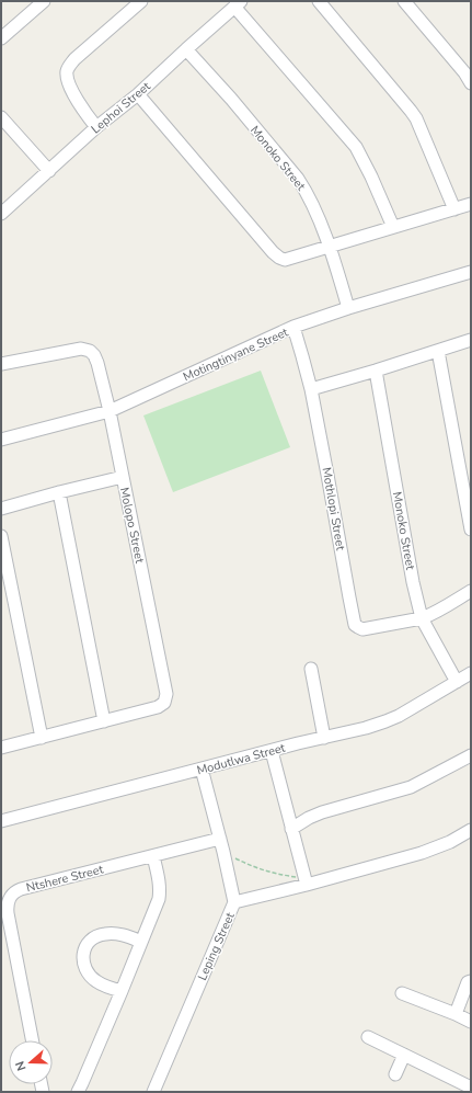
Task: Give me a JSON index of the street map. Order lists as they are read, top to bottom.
{
  "streets": {
    "street": [
      "Lephoi Street",
      "Monoko Street",
      "Motingtinyane Street",
      "Mothlopi Street",
      "Molopo Street",
      "Modutlwa Street",
      "Ntshere Street",
      "Leping Street"
    ]
  },
  "crossings": [
    ["Lephoi Street", "Monoko Street"],
    ["Monoko Street", "Motingtinyane Street"],
    ["Monoko Street", "Mothlopi Street"],
    ["Monoko Street", "Modutlwa Street"],
    ["Motingtinyane Street", "Mothlopi Street"],
    ["Motingtinyane Street", "Molopo Street"],
    ["Modutlwa Street", "Leping Street"],
    ["Ntshere Street", "Leping Street"]
  ],
  "north": "left"
}
